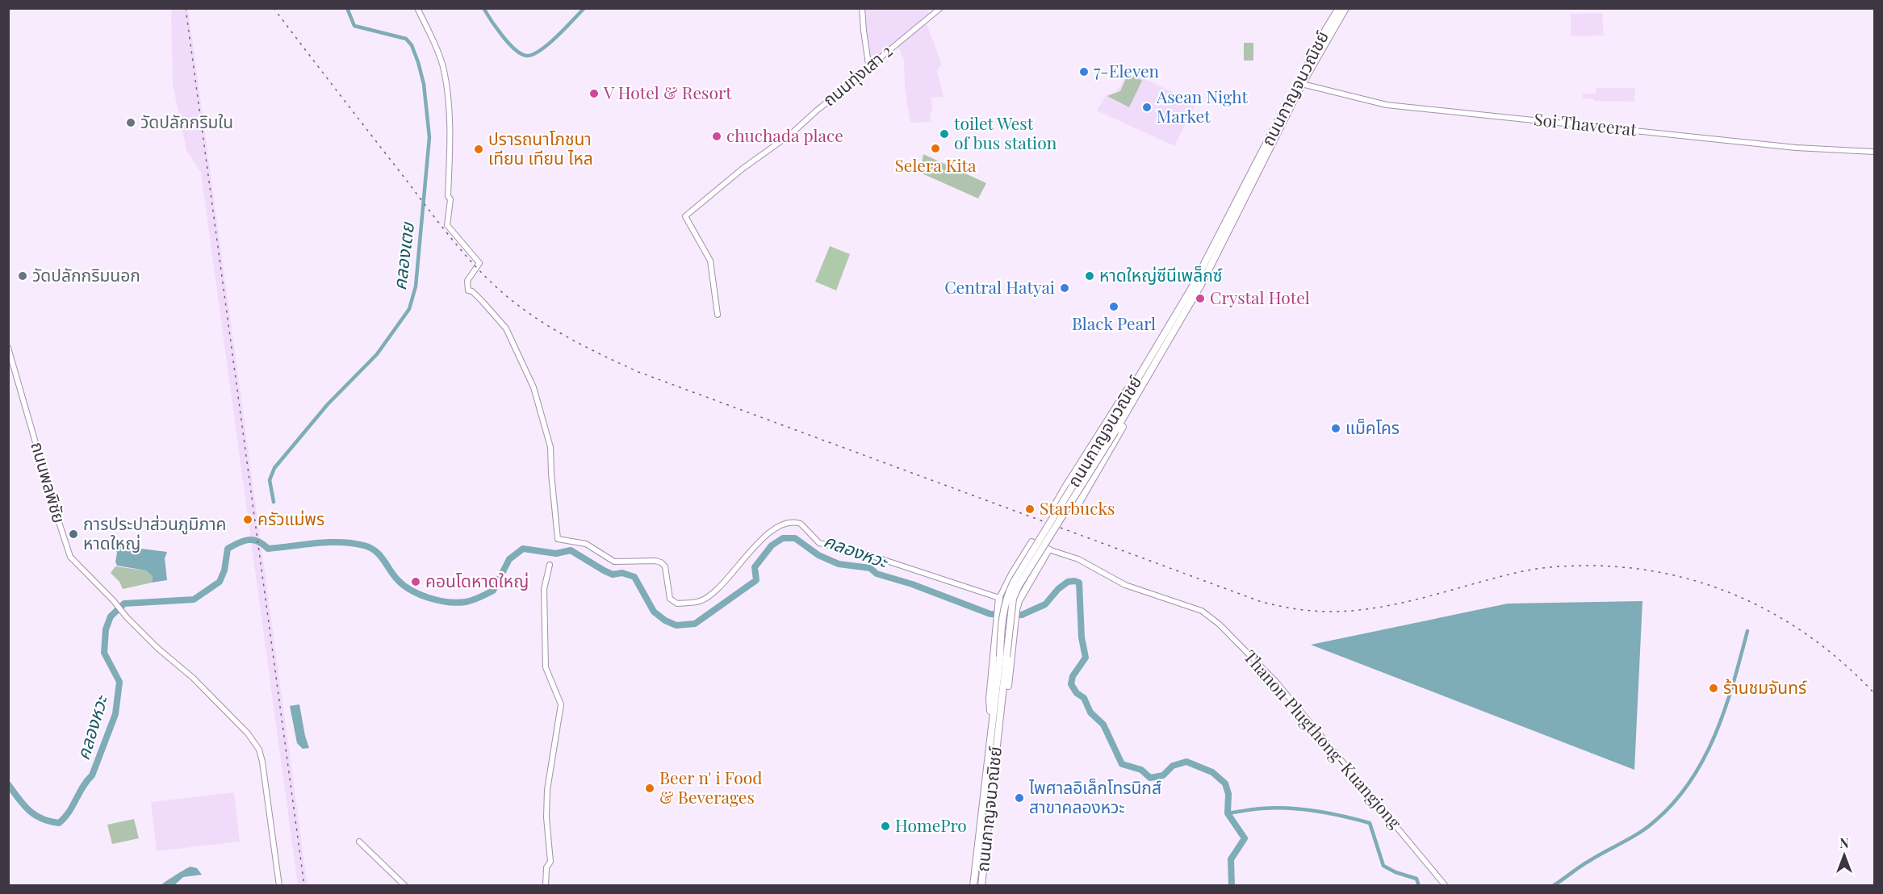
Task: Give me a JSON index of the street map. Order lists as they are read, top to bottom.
{
  "streets": {
    "main road": ["ถนนกาญจนวณิชย์"],
    "street": [
      "ถนนทุ่งเสา 2",
      "Soi Thaveerat",
      "ถนนพลพิชัย",
      "Thanon Plugthong-Kuangjong"
    ]
  },
  "crossings": [
    ["ถนนกาญจนวณิชย์", "Soi Thaveerat"]
  ],
  "water": ["คลองเตย", "คลองหวะ"],
  "places": [
    "7-Eleven",
    "V Hotel & Resort",
    "Asean Night Market",
    "วัดปลักกริมใน",
    "toilet West of bus station",
    "chuchada place",
    "Selera Kita",
    "ปรารถนาโภชนา เทียน เทียน ไหล",
    "วัดปลักกริมนอก",
    "หาดใหญ่ซีนีเพล็กซ์",
    "Central Hatyai",
    "Crystal Hotel",
    "Black Pearl",
    "แม็คโคร",
    "Starbucks",
    "ครัวแม่พร",
    "การประปาส่วนภูมิภาค หาดใหญ่",
    "คอนโดหาดใหญ่",
    "ร้านชมจันทร์",
    "Beer n' i Food & Beverages",
    "ไพศาลอิเล็กโทรนิกส์ สาขาคลองหวะ",
    "HomePro"
  ],
  "north": "top"
}
